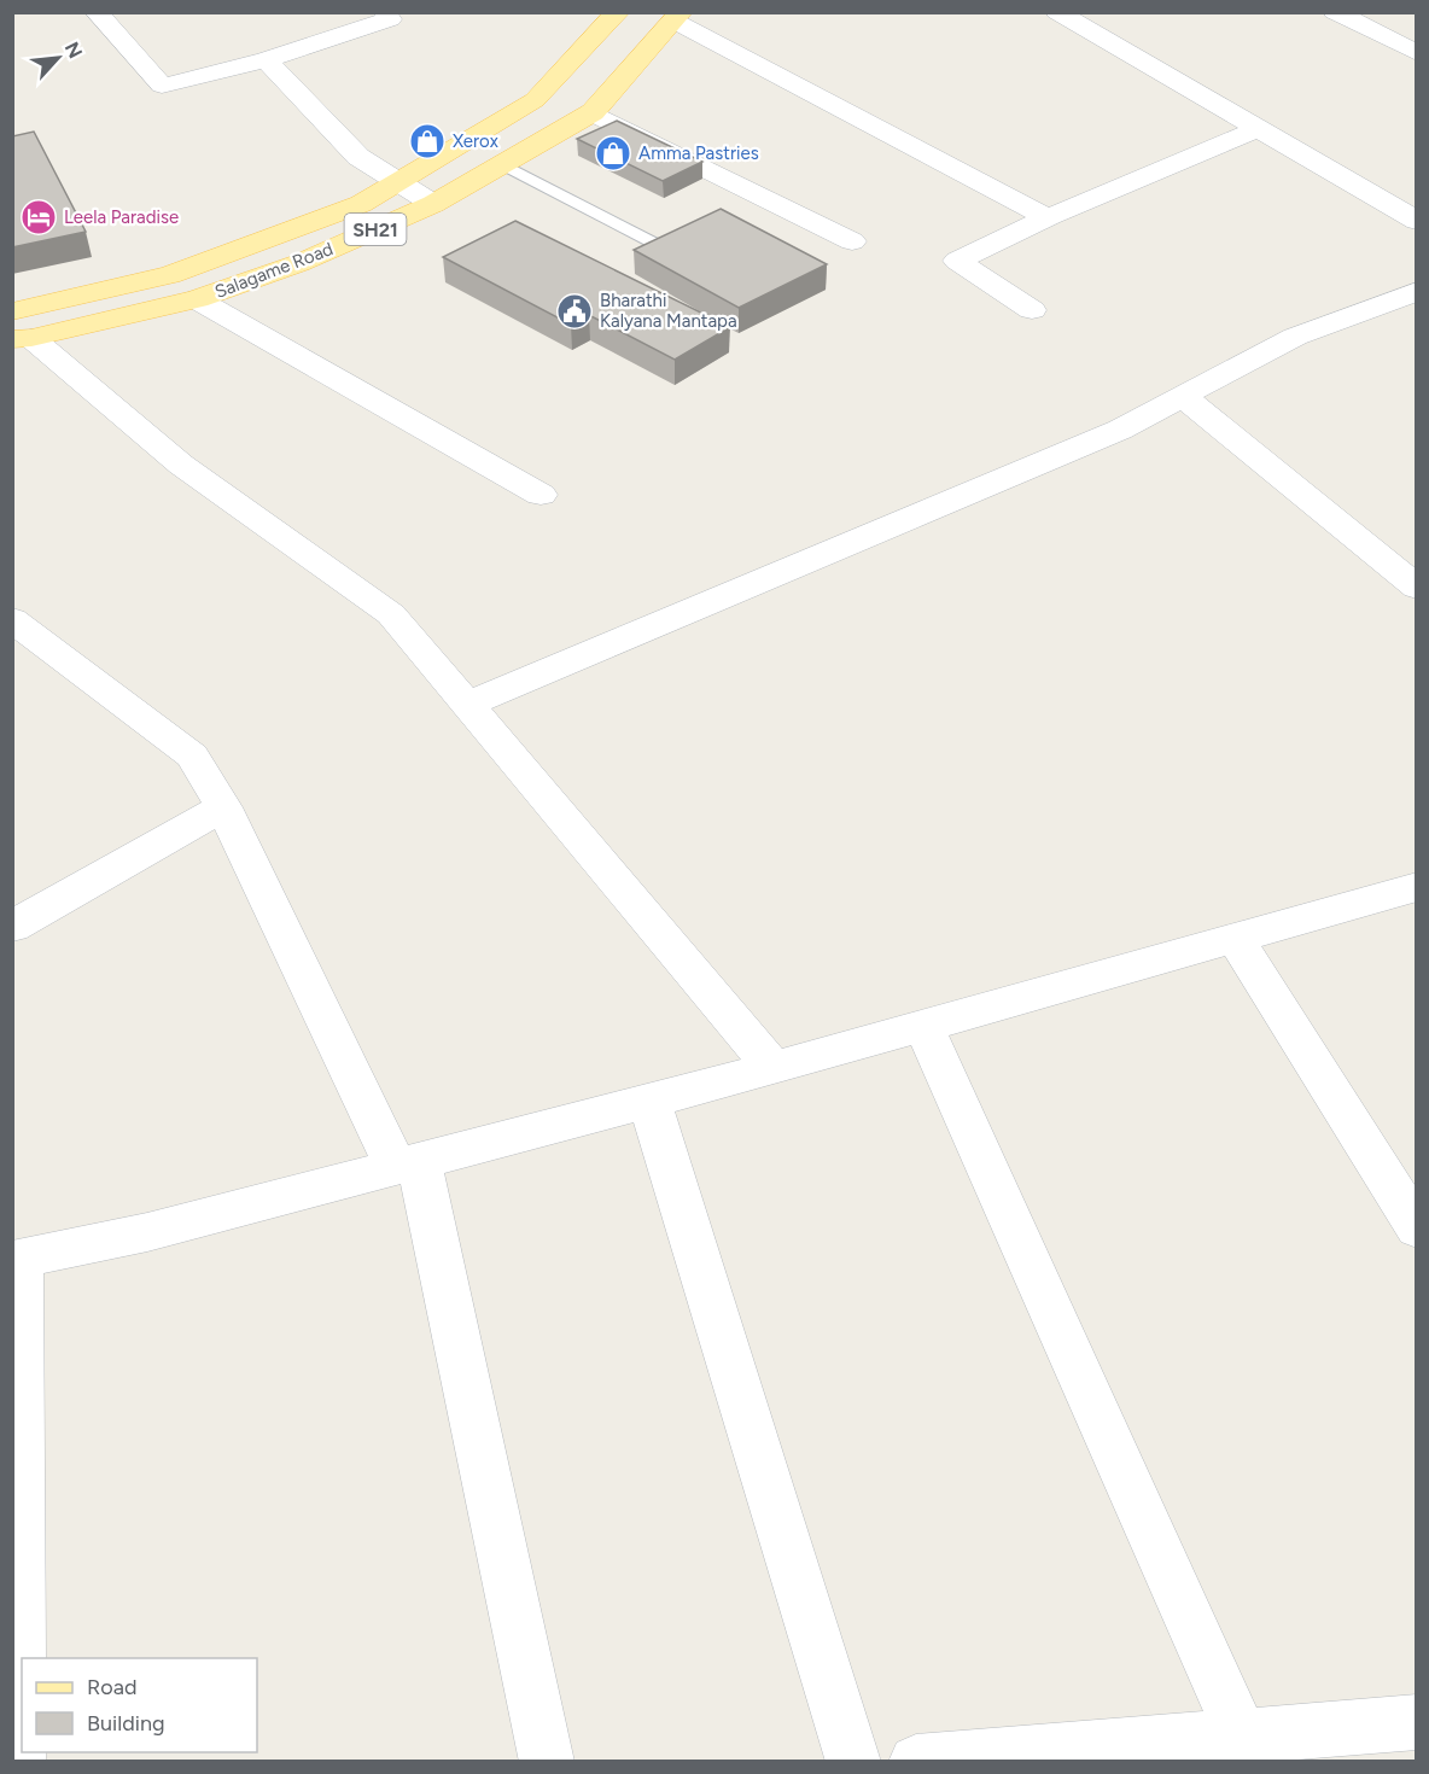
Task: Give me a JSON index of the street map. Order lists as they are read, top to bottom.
{
  "streets": {
    "main road": ["SH21", "Salagame Road"]
  },
  "places": {
    "shop": ["Xerox", "Amma Pastries"],
    "hotel": ["Leela Paradise"],
    "public building": ["Bharathi Kalyana Mantapa"]
  },
  "legend": ["Road", "Building"],
  "north": "top right"
}
